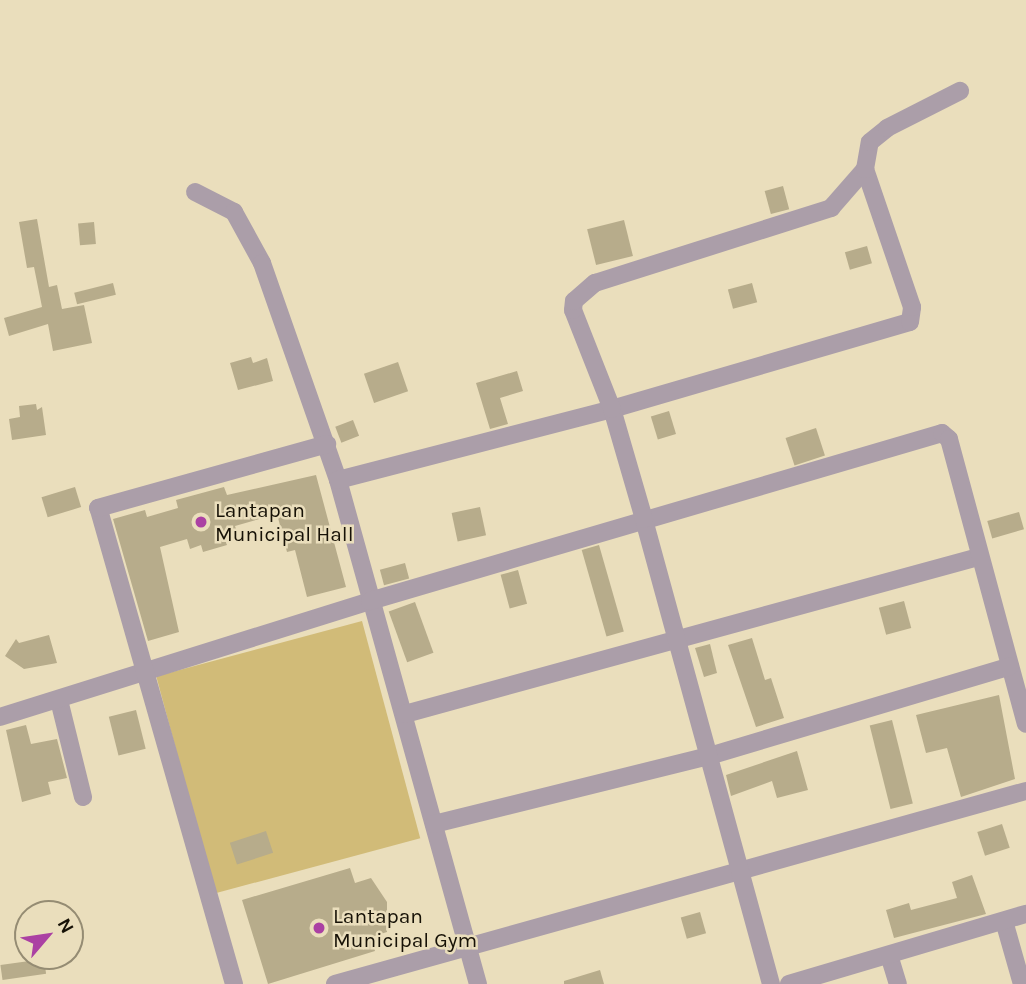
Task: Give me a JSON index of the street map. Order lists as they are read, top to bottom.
{
  "places": ["Lantapan Municipal Hall", "Lantapan Municipal Gym"],
  "north": "top right"
}
